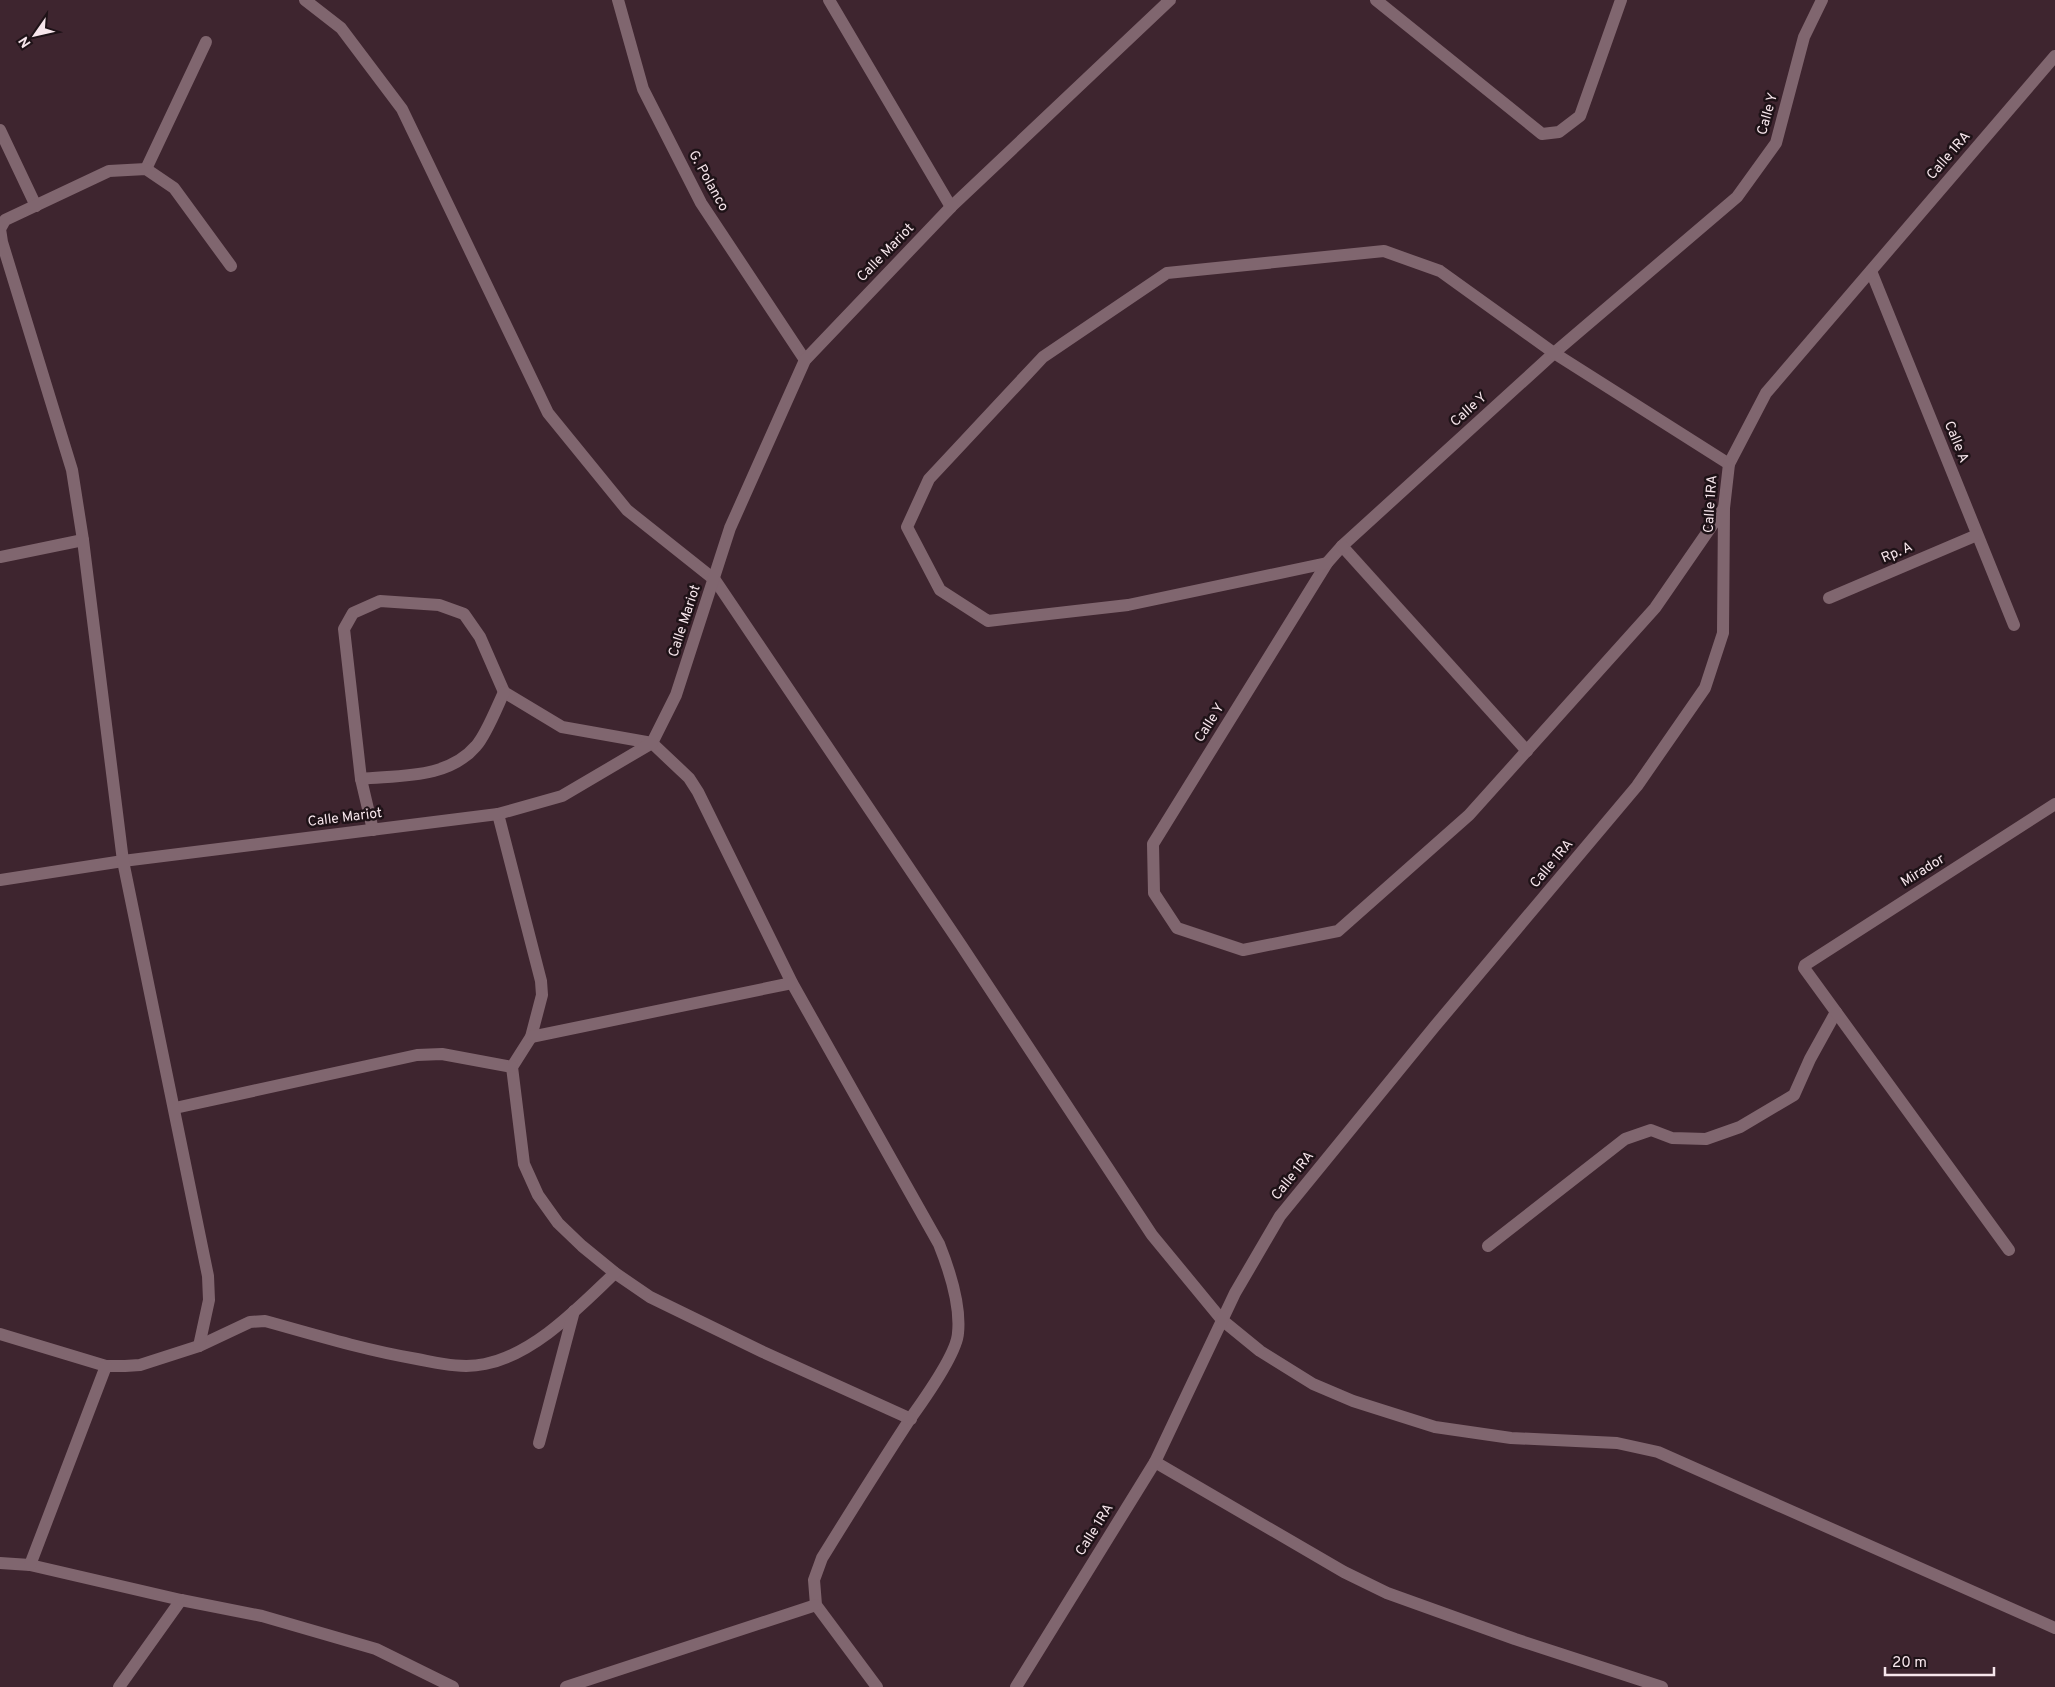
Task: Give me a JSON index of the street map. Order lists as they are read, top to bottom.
{
  "streets": {
    "street": [
      "Calle Y",
      "Calle 1RA",
      "G. Polanco",
      "Calle Mariot",
      "Calle A",
      "Rp. A",
      "Mirador"
    ]
  },
  "crossings": [
    ["Calle Y", "Calle 1RA"],
    ["Calle 1RA", "Calle A"],
    ["G. Polanco", "Calle Mariot"],
    ["Calle A", "Rp. A"]
  ],
  "scale_bar": "20 m",
  "north": "bottom left"
}
